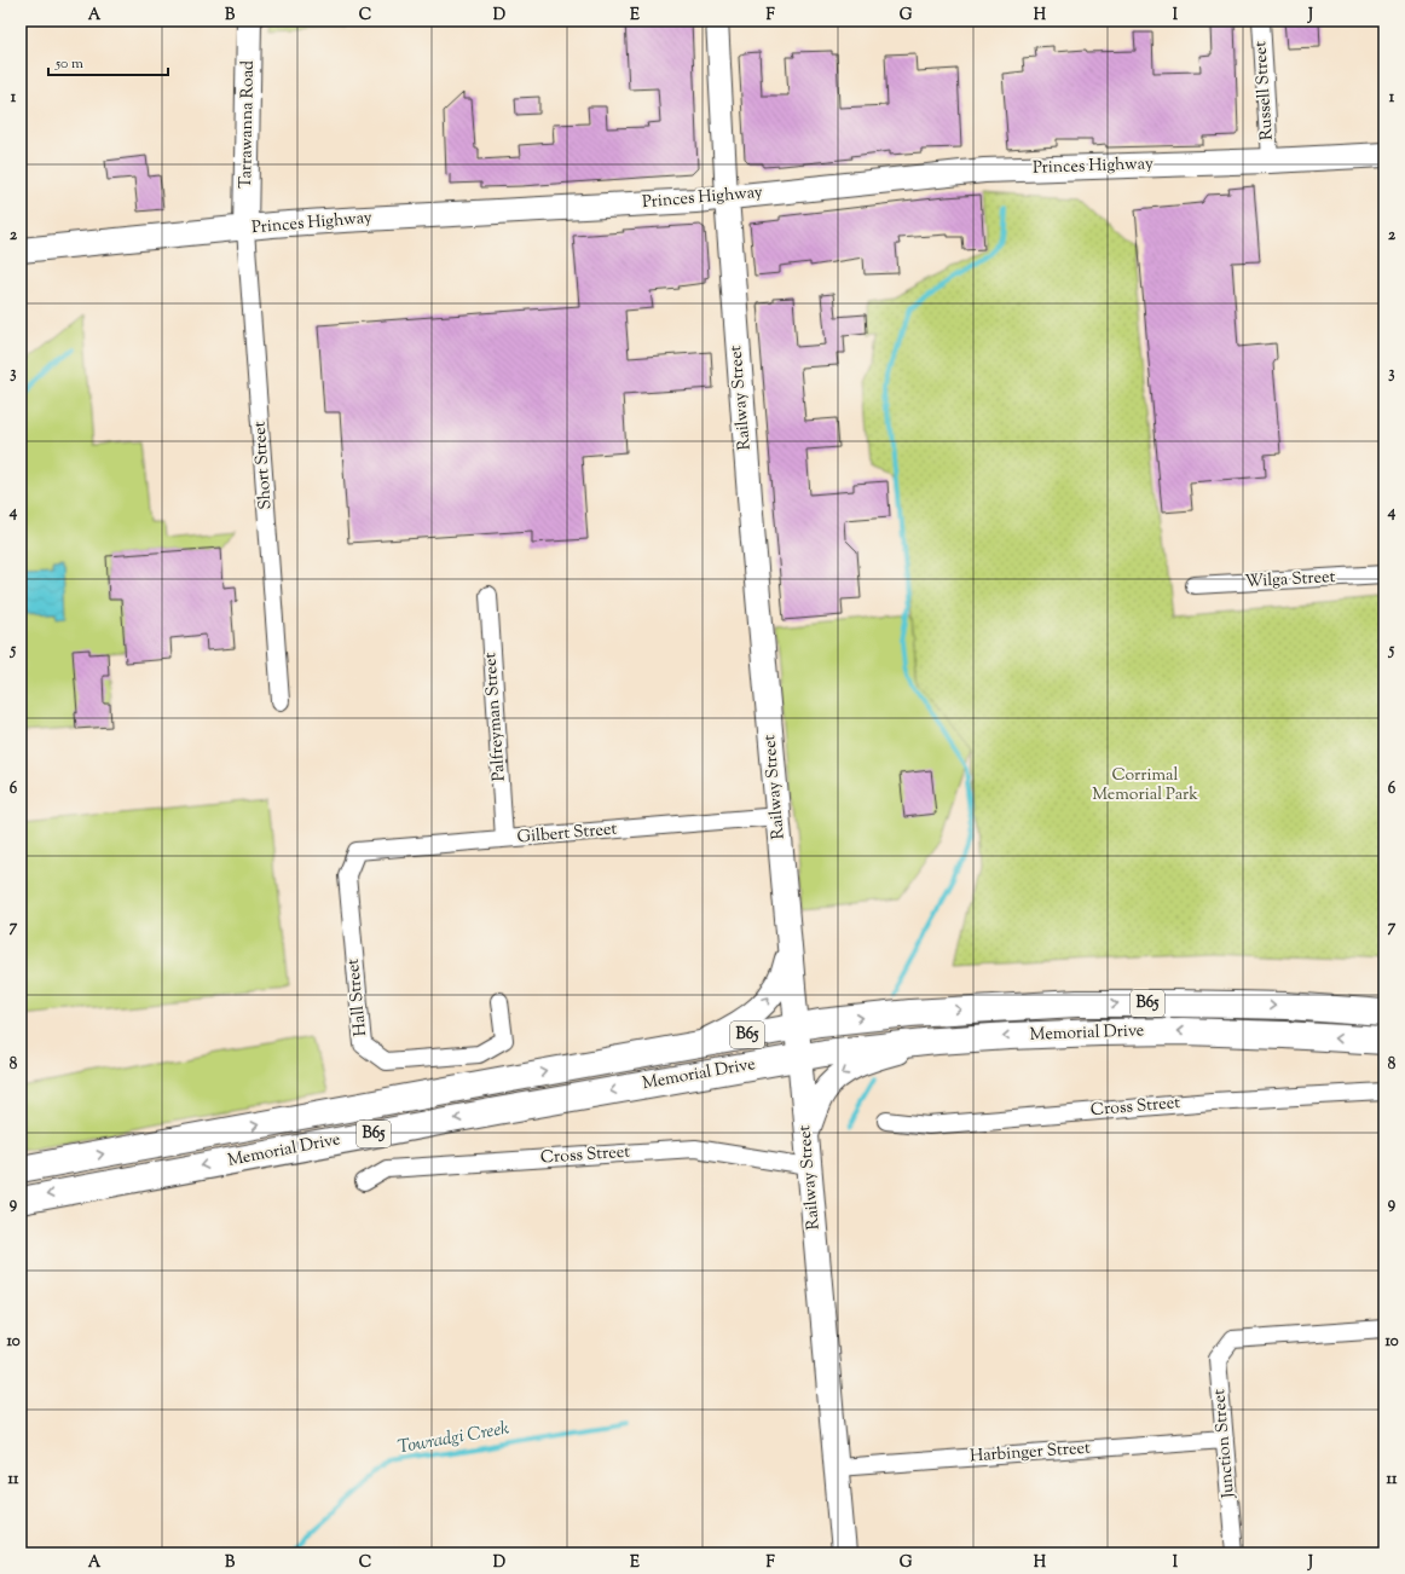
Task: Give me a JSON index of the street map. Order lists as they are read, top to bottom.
{
  "streets": {
    "main road": [
      "Tarrawanna Road",
      "Princes Highway",
      "Railway Street",
      "B65",
      "Memorial Drive"
    ],
    "street": [
      "Russell Street",
      "Short Street",
      "Wilga Street",
      "Palfreyman Street",
      "Gilbert Street",
      "Hall Street",
      "Cross Street",
      "Junction Street",
      "Harbinger Street"
    ]
  },
  "crossings": [
    ["Russell Street", "Princes Highway"],
    ["Tarrawanna Road", "Princes Highway"],
    ["Tarrawanna Road", "Short Street"],
    ["Princes Highway", "Railway Street"],
    ["Princes Highway", "Short Street"],
    ["Railway Street", "Gilbert Street"],
    ["Railway Street", "Memorial Drive"],
    ["Railway Street", "Cross Street"],
    ["Railway Street", "Harbinger Street"],
    ["Palfreyman Street", "Gilbert Street"],
    ["Gilbert Street", "Hall Street"],
    ["Junction Street", "Harbinger Street"]
  ],
  "water": ["Towradgi Creek"],
  "parks": ["Corrimal Memorial Park"],
  "scale_bar": "50 m",
  "grid": {
    "columns": [
      "A",
      "B",
      "C",
      "D",
      "E",
      "F",
      "G",
      "H",
      "I",
      "J"
    ],
    "rows": [
      "1",
      "2",
      "3",
      "4",
      "5",
      "6",
      "7",
      "8",
      "9",
      "10",
      "11"
    ]
  }
}
